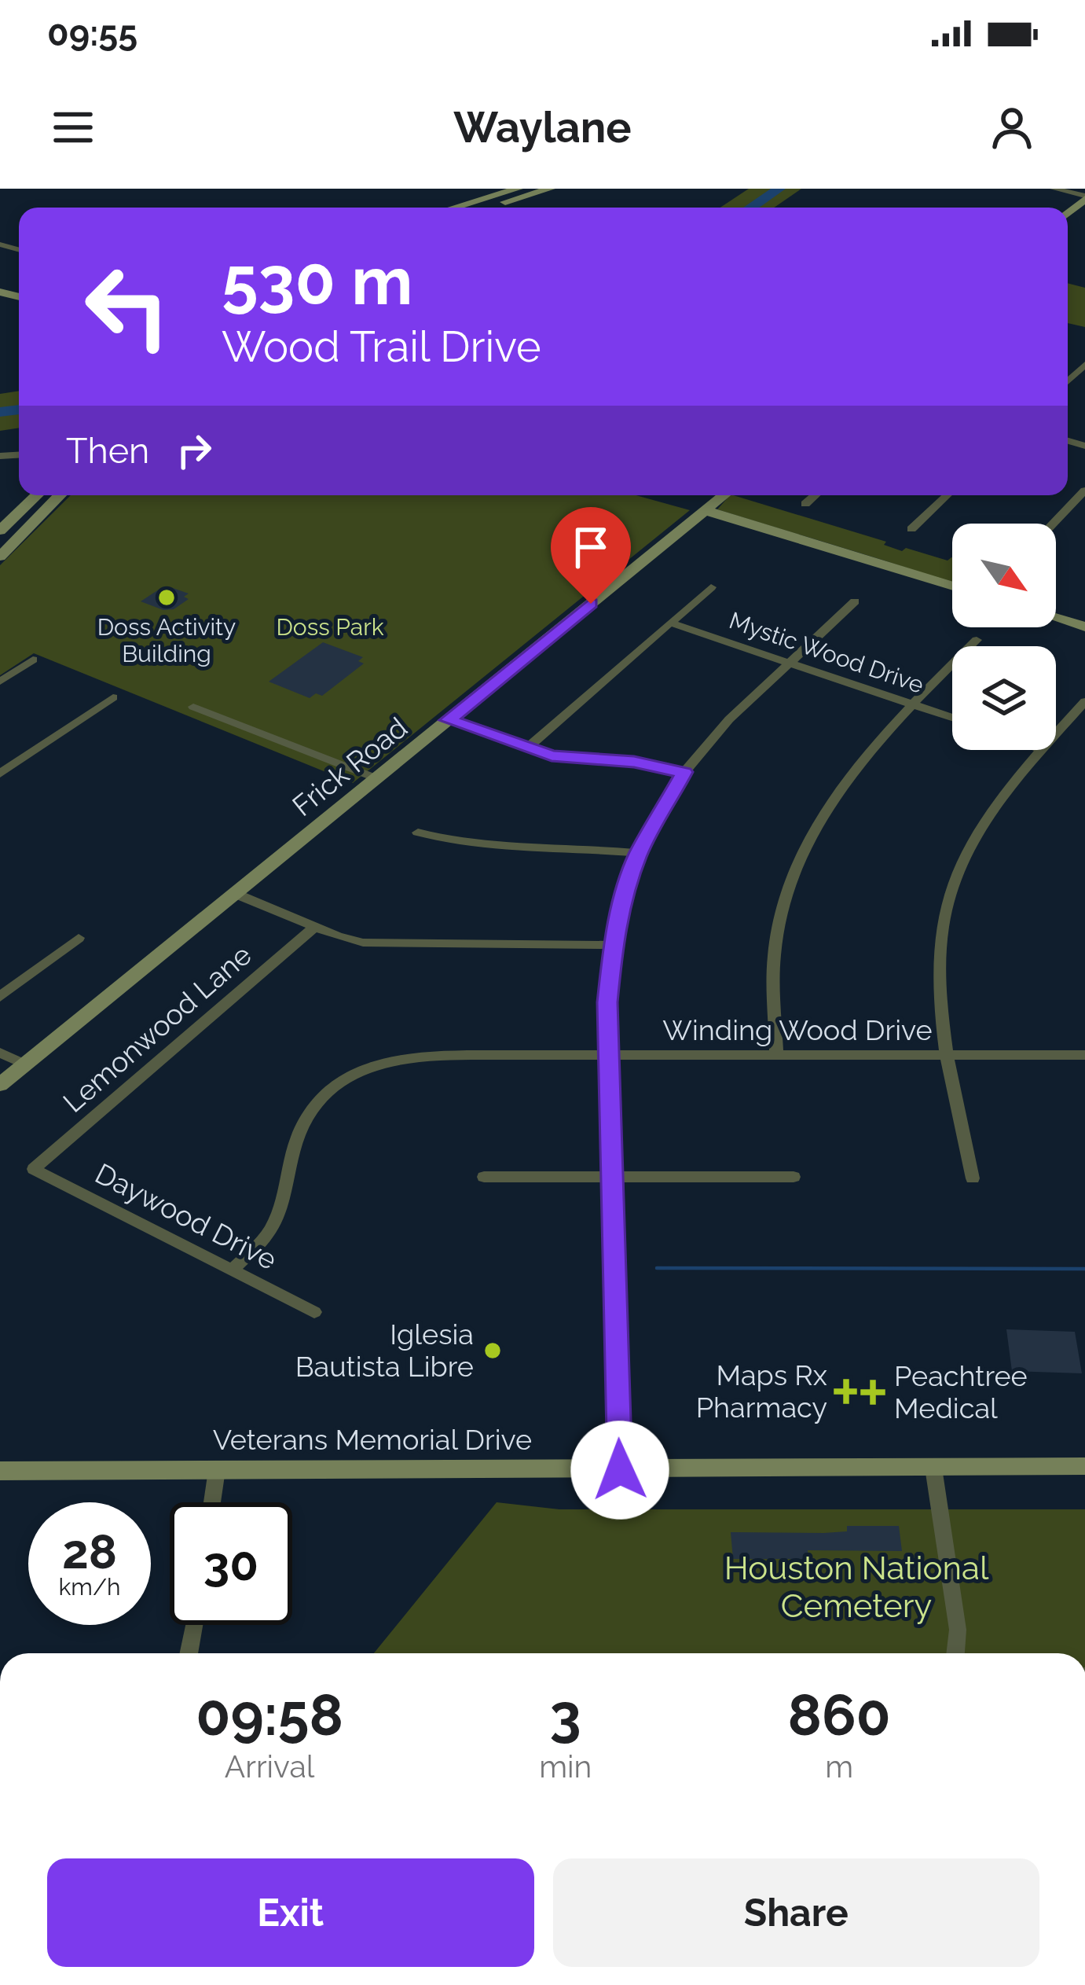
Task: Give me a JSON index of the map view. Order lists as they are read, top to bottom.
{
  "streets": {
    "street": [
      "Mystic Wood Drive",
      "Frick Road",
      "Lemonwood Lane",
      "Winding Wood Drive",
      "Daywood Drive",
      "Veterans Memorial Drive"
    ]
  },
  "crossings": [
    ["Lemonwood Lane", "Daywood Drive"],
    ["Winding Wood Drive", "Daywood Drive"]
  ],
  "parks": ["Doss Park", "Houston National Cemetery"],
  "places": {
    "other": ["Doss Activity Building", "Iglesia Bautista Libre"],
    "health": ["Maps Rx Pharmacy", "Peachtree Medical"]
  },
  "north": "bottom right",
  "page": {
    "status": "09:55",
    "header": "Waylane",
    "turn": ["530 m", "Wood Trail Drive"],
    "then": "Then",
    "speed": "28 km/h",
    "limit": "30",
    "eta": [
      "09:58",
      "Arrival",
      "3",
      "min",
      "860",
      "m"
    ],
    "buttons": ["Exit", "Share"]
  }
}
